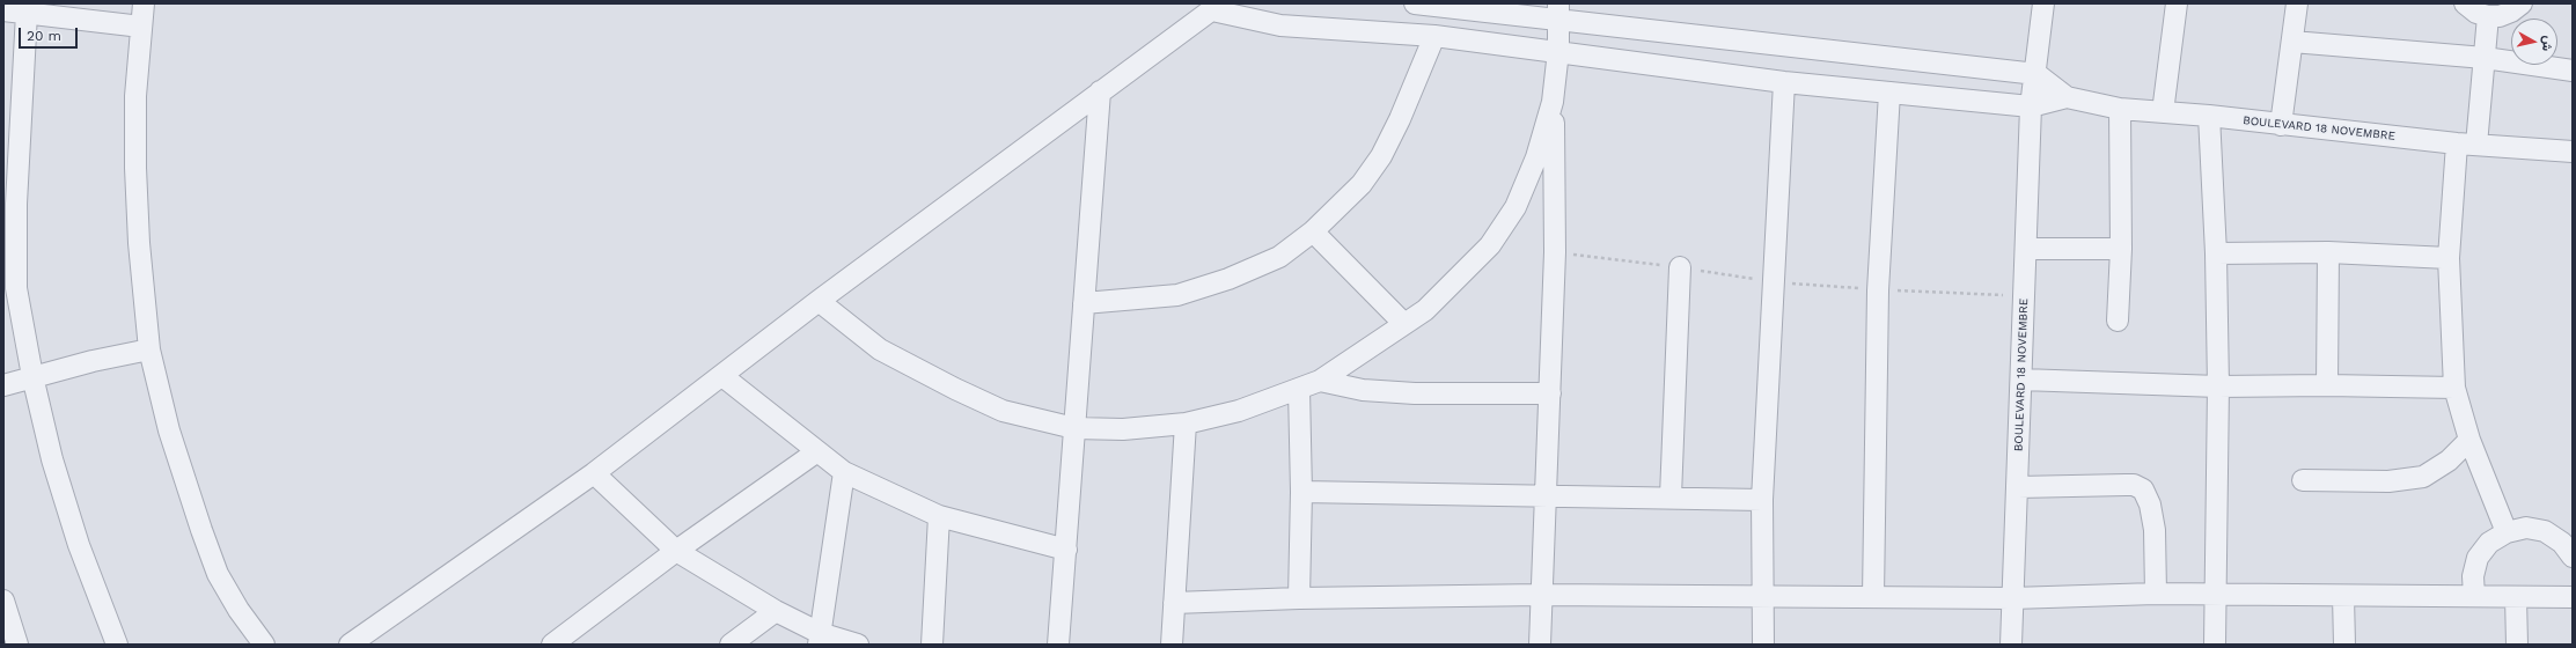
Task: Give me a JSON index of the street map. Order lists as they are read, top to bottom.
{
  "streets": {
    "street": ["BOULEVARD 18 NOVEMBRE"]
  },
  "scale_bar": "20 m",
  "north": "right"
}
